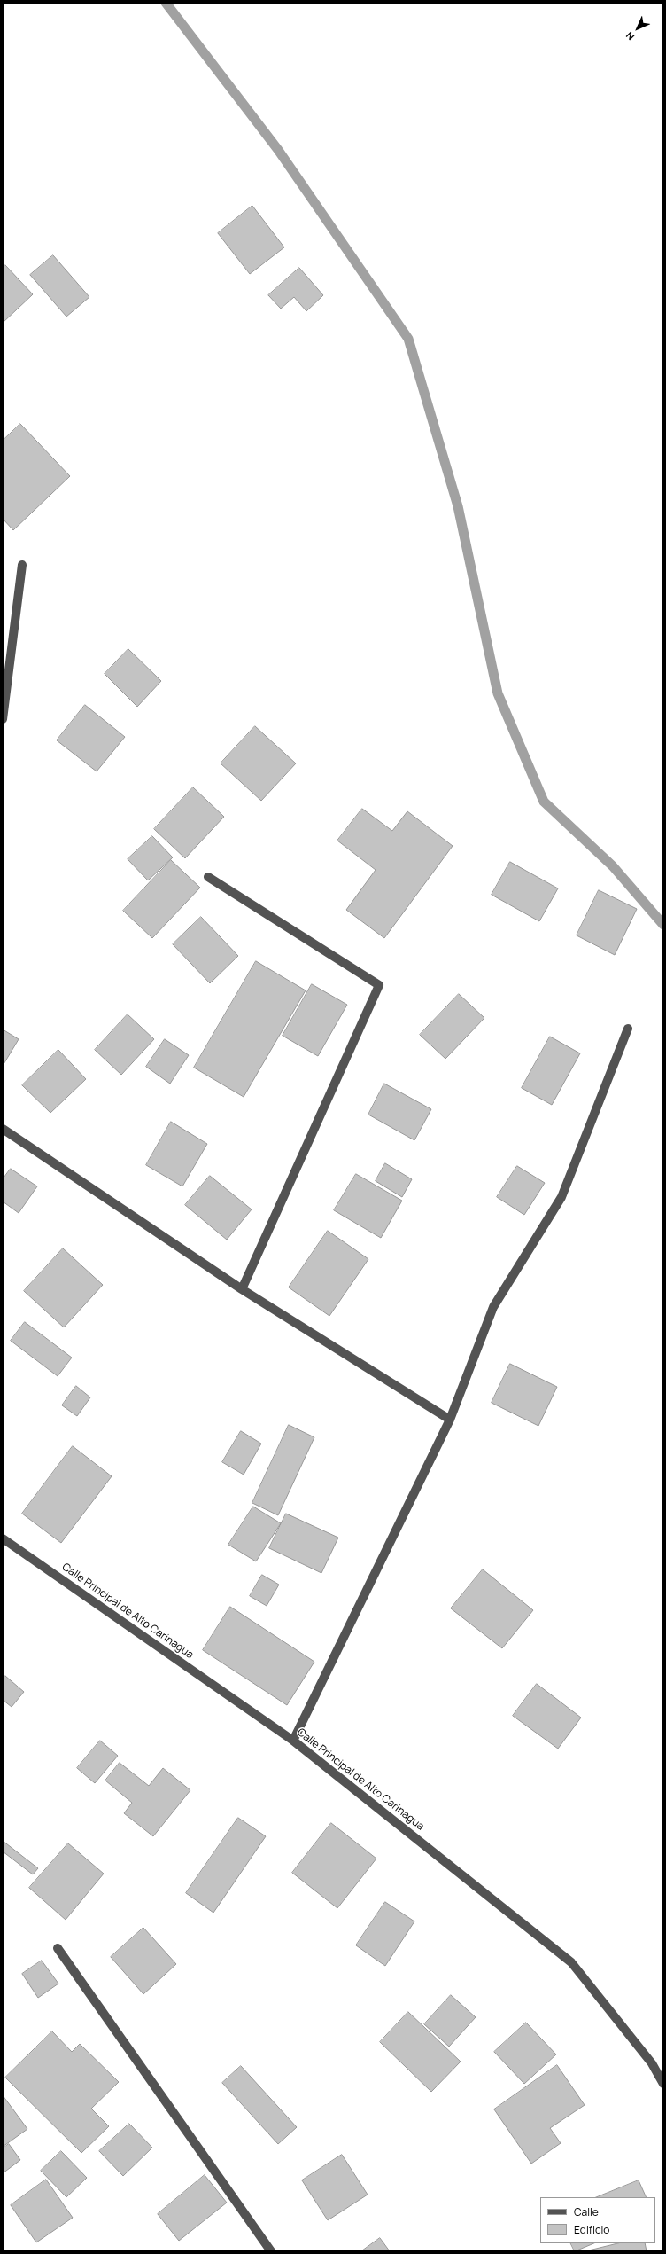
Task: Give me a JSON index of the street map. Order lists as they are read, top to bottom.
{
  "streets": {
    "street": ["Calle Principal de Alto Carinagua"]
  },
  "legend": ["Calle", "Edificio"],
  "north": "bottom left"
}
